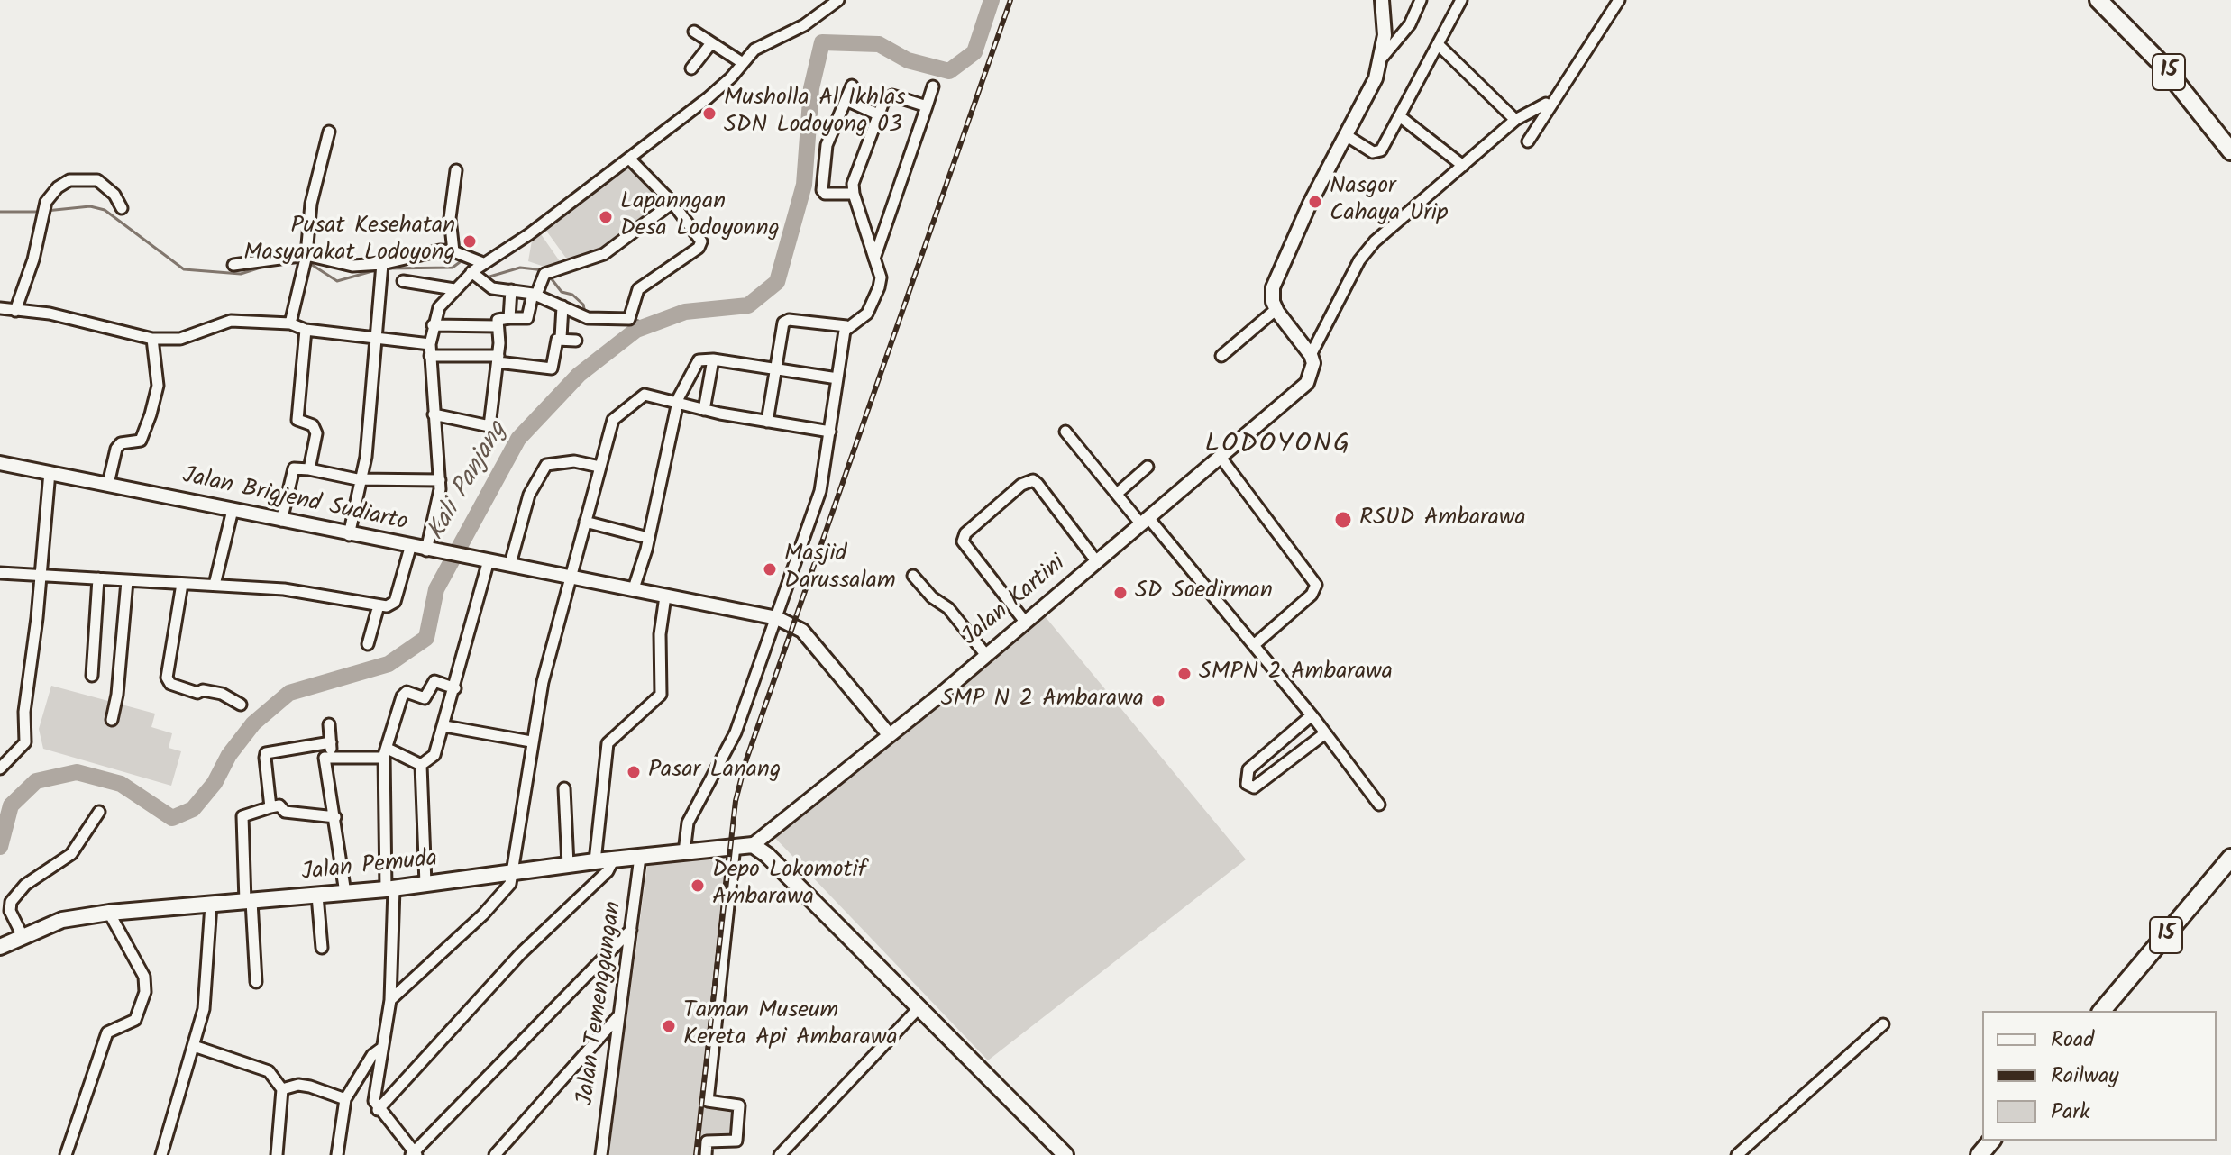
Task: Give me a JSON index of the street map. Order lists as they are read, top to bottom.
{
  "streets": {
    "highway": ["15"],
    "main road": ["Jalan Pemuda"],
    "street": ["Jalan Brigjend Sudiarto", "Jalan Kartini", "Jalan Temenggungan"]
  },
  "crossings": [
    ["Jalan Brigjend Sudiarto", "Jalan Kartini"],
    ["Jalan Kartini", "Jalan Pemuda"],
    ["Jalan Pemuda", "Jalan Temenggungan"]
  ],
  "districts": ["LODOYONG"],
  "water": ["Kali Panjang"],
  "places": [
    "Musholla Al Ikhlas SDN Lodoyong 03",
    "Nasgor Cahaya Urip",
    "Lapanngan Desa Lodoyonng",
    "Pusat Kesehatan Masyarakat Lodoyong",
    "RSUD Ambarawa",
    "Masjid Darussalam",
    "SD Soedirman",
    "SMPN 2 Ambarawa",
    "SMP N 2 Ambarawa",
    "Pasar Lanang",
    "Depo Lokomotif Ambarawa",
    "Taman Museum Kereta Api Ambarawa"
  ],
  "legend": ["Road", "Railway", "Park"]
}
